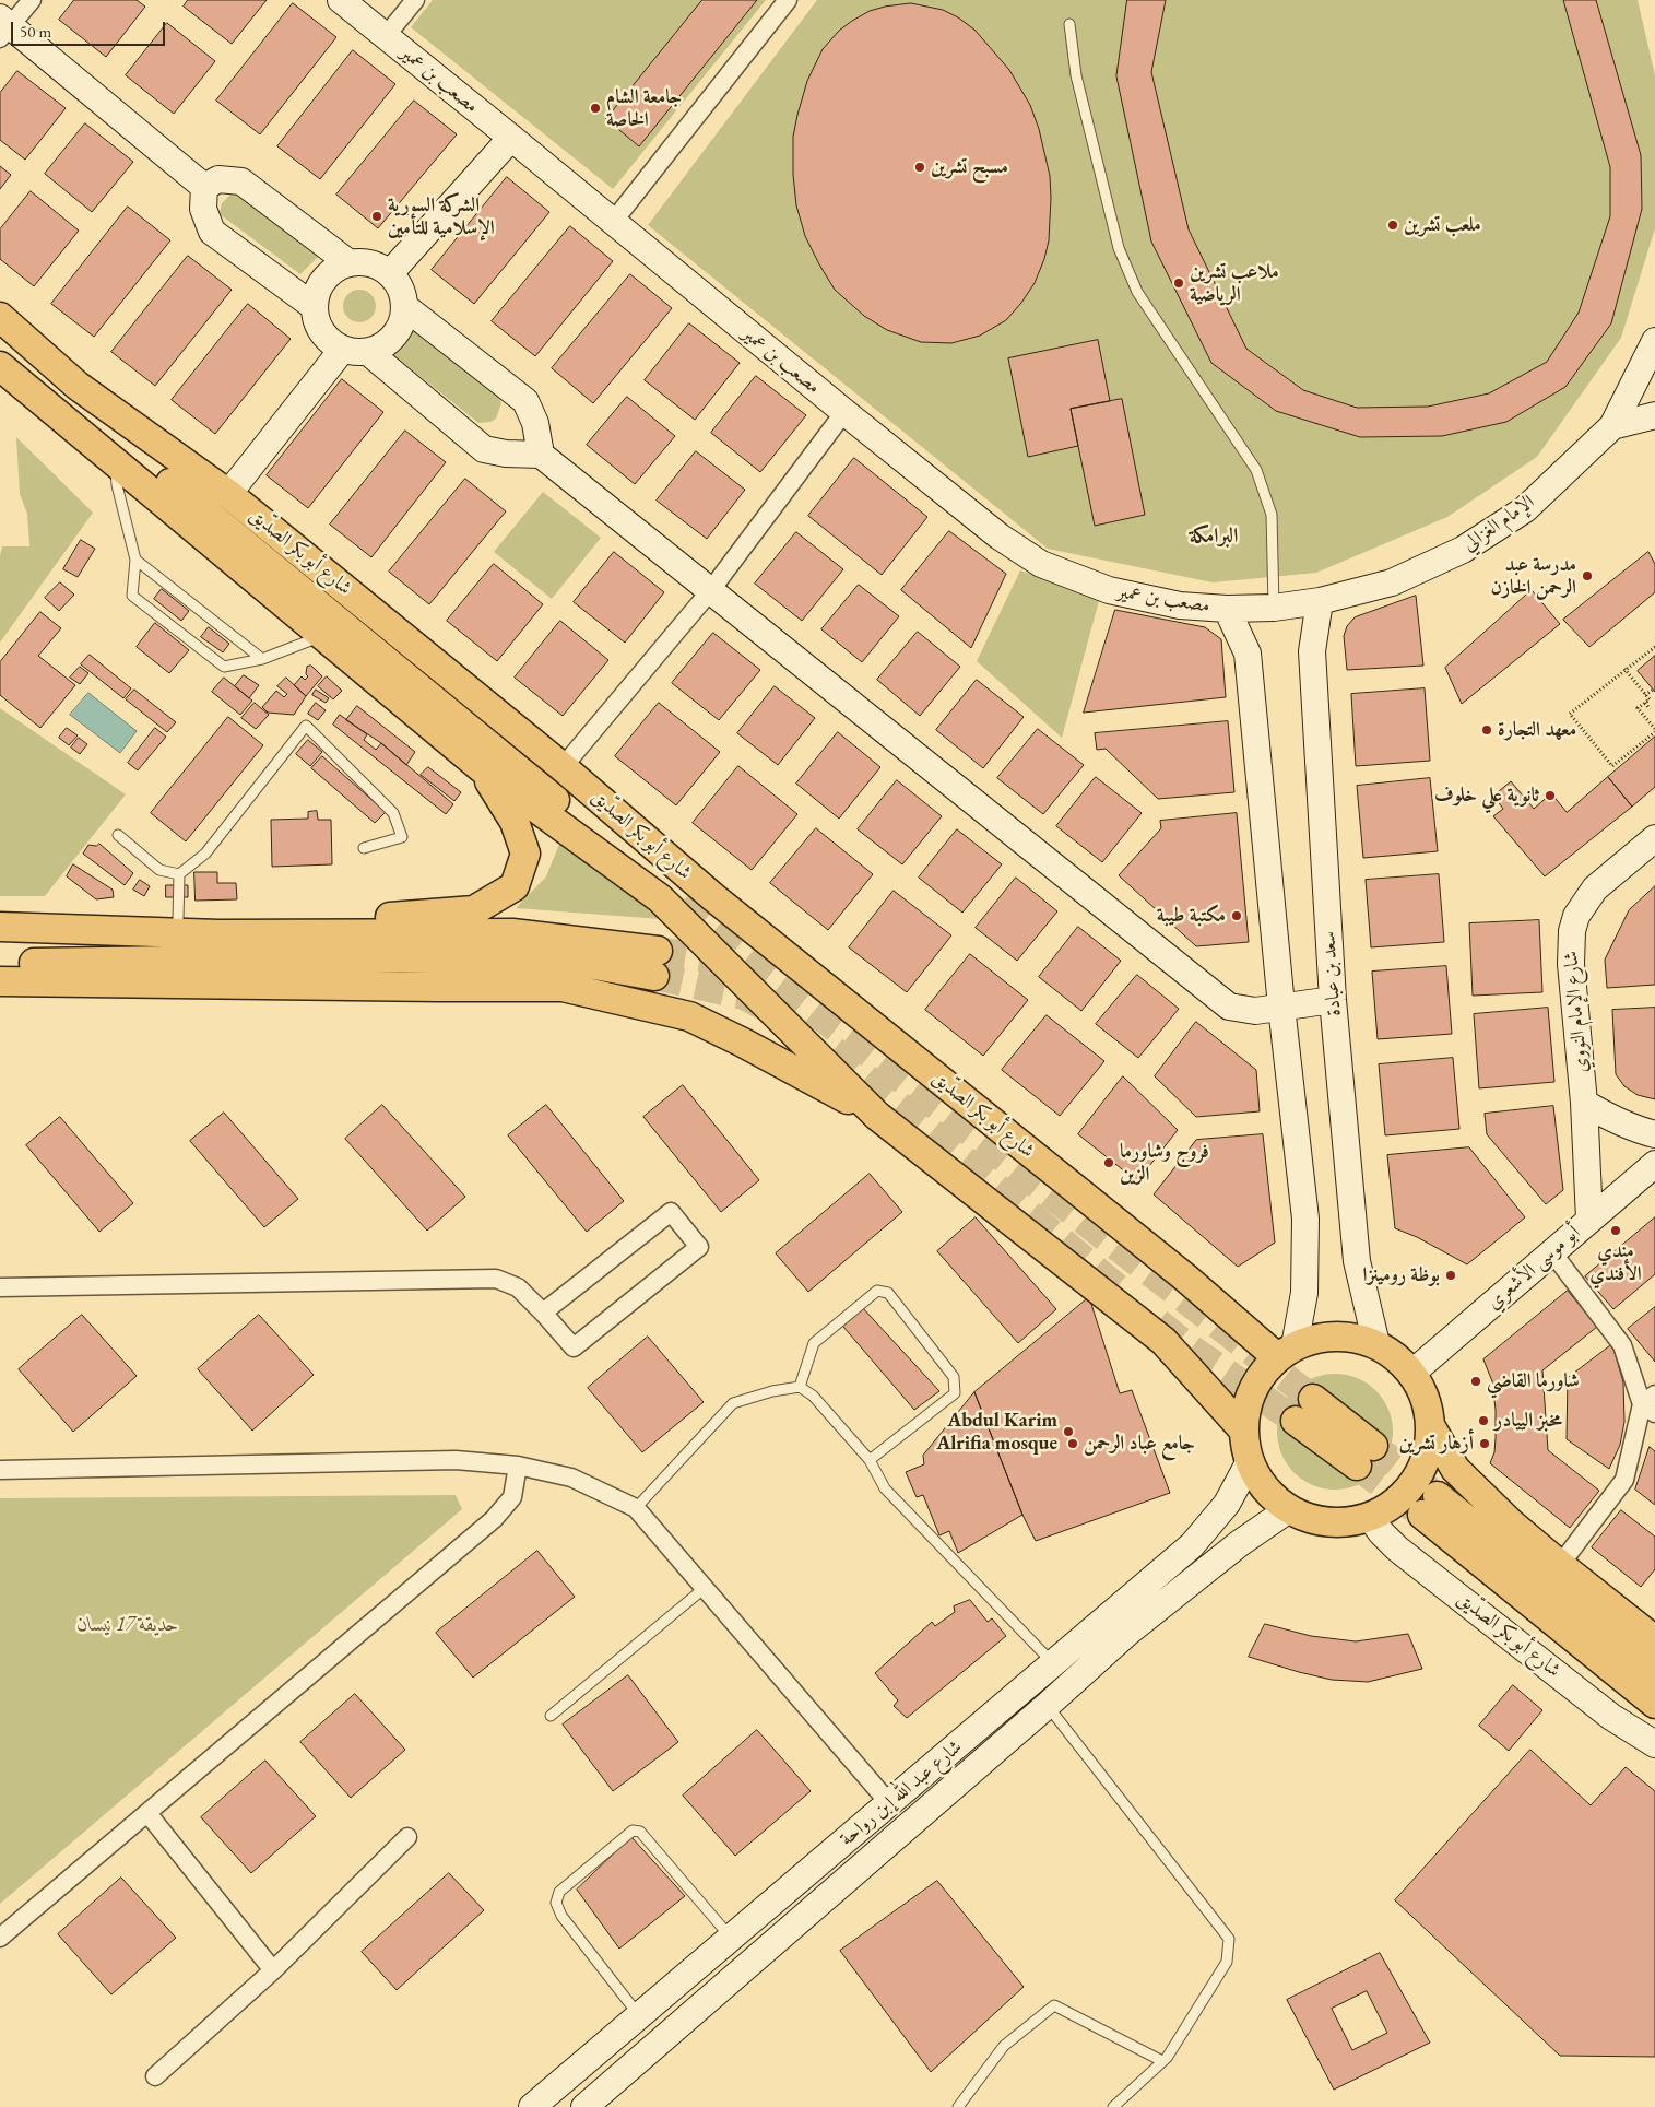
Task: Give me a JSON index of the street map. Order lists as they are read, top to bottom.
{
  "streets": {
    "main road": ["شارع أبو بكر الصدّيق"],
    "street": [
      "مصعب بن عمير",
      "الإمام الغزالي",
      "سعد بن عبادة",
      "شارع الإمام النووي",
      "أبو موسى الأشعري",
      "شارع عبد الله إبن رواحة"
    ]
  },
  "crossings": [
    ["مصعب بن عمير", "الإمام الغزالي"],
    ["الإمام الغزالي", "سعد بن عبادة"],
    ["شارع أبو بكر الصدّيق", "سعد بن عبادة"],
    ["شارع أبو بكر الصدّيق", "أبو موسى الأشعري"],
    ["شارع أبو بكر الصدّيق", "شارع عبد الله إبن رواحة"],
    ["سعد بن عبادة", "أبو موسى الأشعري"],
    ["سعد بن عبادة", "شارع عبد الله إبن رواحة"],
    ["شارع الإمام النووي", "أبو موسى الأشعري"],
    ["أبو موسى الأشعري", "شارع عبد الله إبن رواحة"]
  ],
  "districts": ["البرامكة"],
  "parks": ["حديقة 17 نيسان"],
  "places": [
    "جامعة الشام الخاصة",
    "مسبح تشرين",
    "الشركة السورية الإسلامية للتأمين",
    "ملعب تشرين",
    "ملاعب تشرين الرياضية",
    "مدرسة عبد الرحمن الخازن",
    "معهد التجارة",
    "ثانوية علي خلوف",
    "مكتبة طيبة",
    "فروج وشاورما الزين",
    "مندي الأفندي",
    "بوظة رومينزا",
    "شاورما القاضي",
    "مخبز الييادر",
    "Abdul Karim Alrifia mosque",
    "جامع عباد الرحمن",
    "أزهار تشرين"
  ],
  "scale_bar": "50 m"
}
